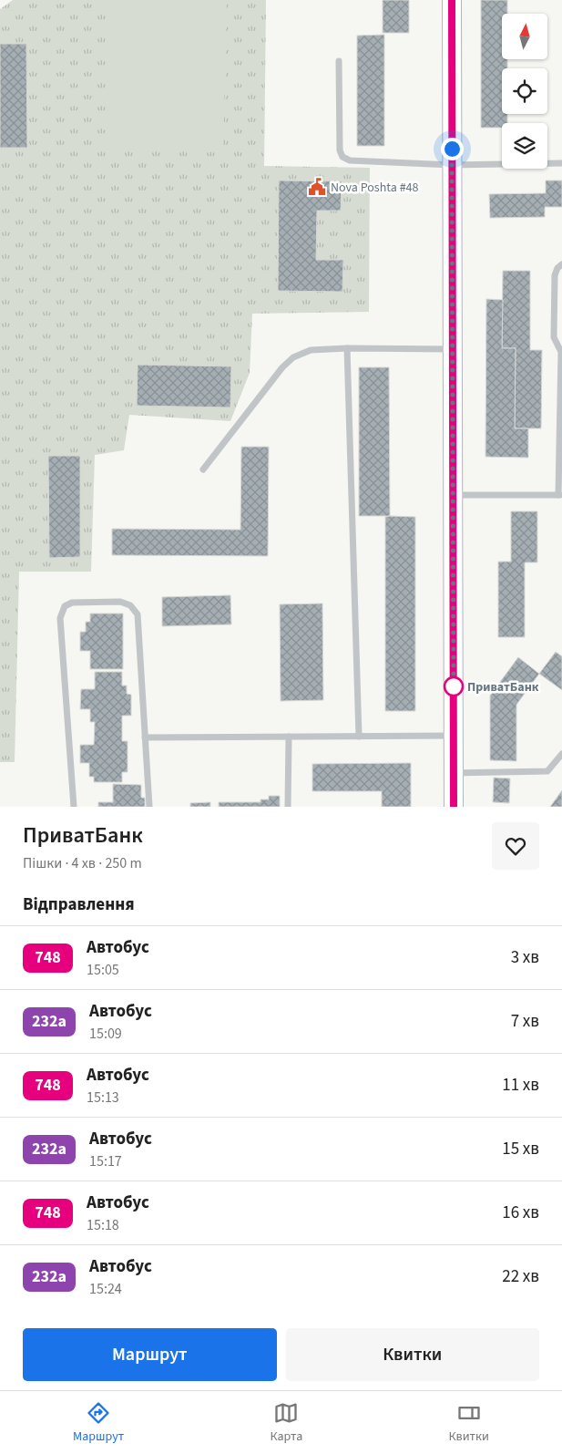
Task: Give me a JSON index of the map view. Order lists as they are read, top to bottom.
{
  "places": {
    "public building": ["Nova Poshta #48"],
    "other": ["ПриватБанк"]
  },
  "lines": ["bus line 748"],
  "north": "top",
  "page": {
    "heading": [
      ["ПриватБанк", "Пішки · 4 хв · 250 m"],
      "Відправлення"
    ],
    "list": [
      {
        "mark": "748",
        "name": "Автобус",
        "note": "15:05",
        "value": "3 хв"
      },
      {
        "mark": "232а",
        "name": "Автобус",
        "note": "15:09",
        "value": "7 хв"
      },
      {
        "mark": "748",
        "name": "Автобус",
        "note": "15:13",
        "value": "11 хв"
      },
      {
        "mark": "232а",
        "name": "Автобус",
        "note": "15:17",
        "value": "15 хв"
      },
      {
        "mark": "748",
        "name": "Автобус",
        "note": "15:18",
        "value": "16 хв"
      },
      {
        "mark": "232а",
        "name": "Автобус",
        "note": "15:24",
        "value": "22 хв"
      }
    ],
    "buttons": ["Маршрут", "Квитки"],
    "tabs": ["Маршрут", "Карта", "Квитки"]
  }
}
